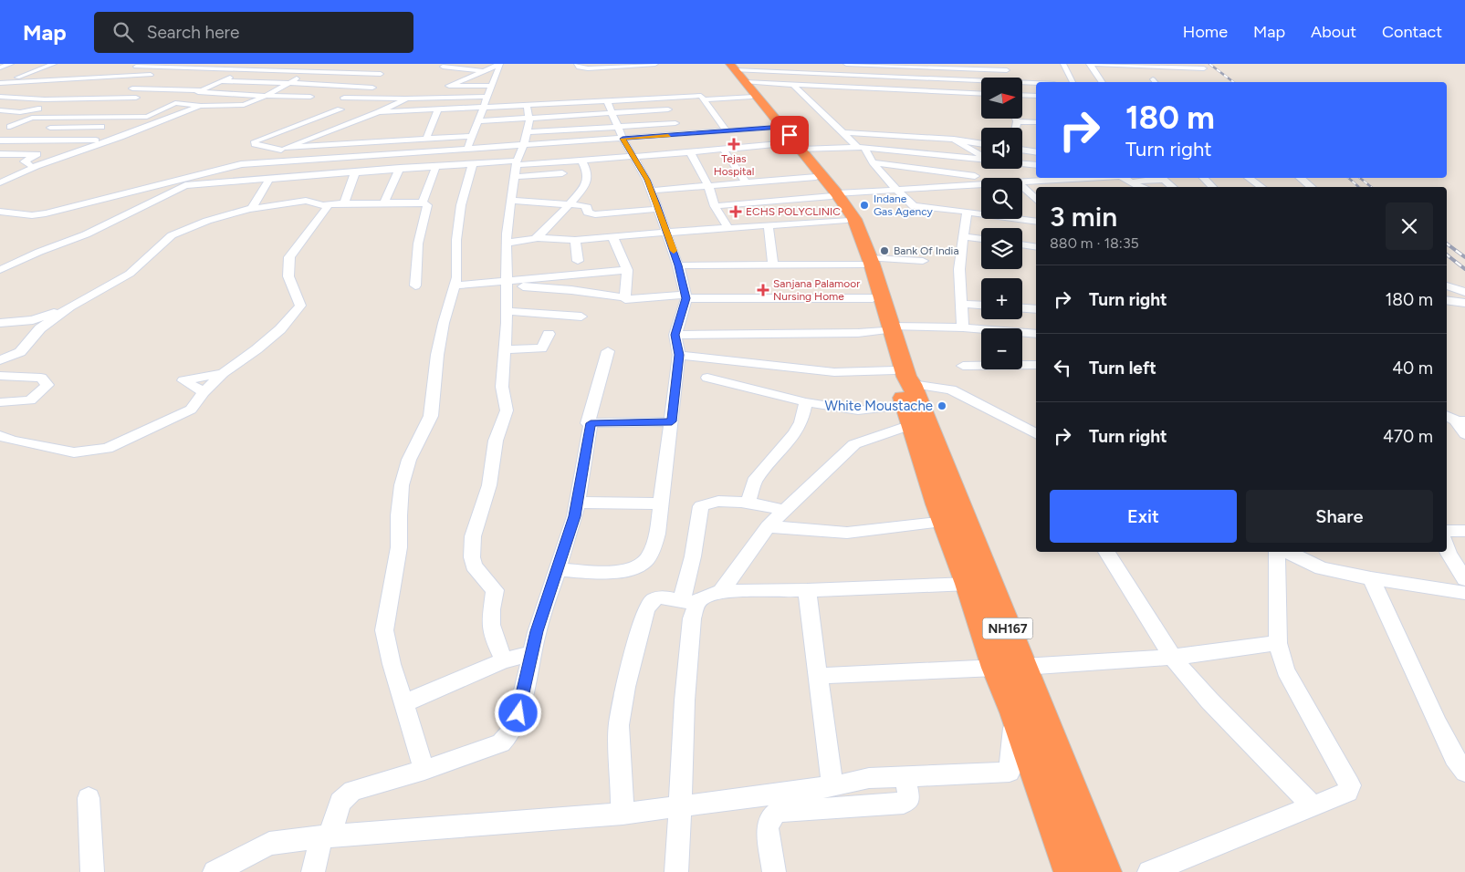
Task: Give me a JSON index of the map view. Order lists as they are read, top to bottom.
{
  "streets": {
    "highway": ["NH167"]
  },
  "places": {
    "health": ["Tejas Hospital", "ECHS POLYCLINIC", "Sanjana Palamoor Nursing Home"],
    "other": ["Indane Gas Agency", "Bank Of India", "White Moustache"]
  },
  "north": "right",
  "page": {
    "header": "Map",
    "search": "Search here",
    "nav": [
      "Home",
      "Map",
      "About",
      "Contact"
    ],
    "map_buttons": ["+", "−"],
    "turn": ["180 m", "Turn right"],
    "heading": ["3 min", "880 m · 18:35"],
    "list": [
      {
        "name": "Turn right",
        "value": "180 m"
      },
      {
        "name": "Turn left",
        "value": "40 m"
      },
      {
        "name": "Turn right",
        "value": "470 m"
      }
    ],
    "buttons": ["Exit", "Share"]
  }
}
